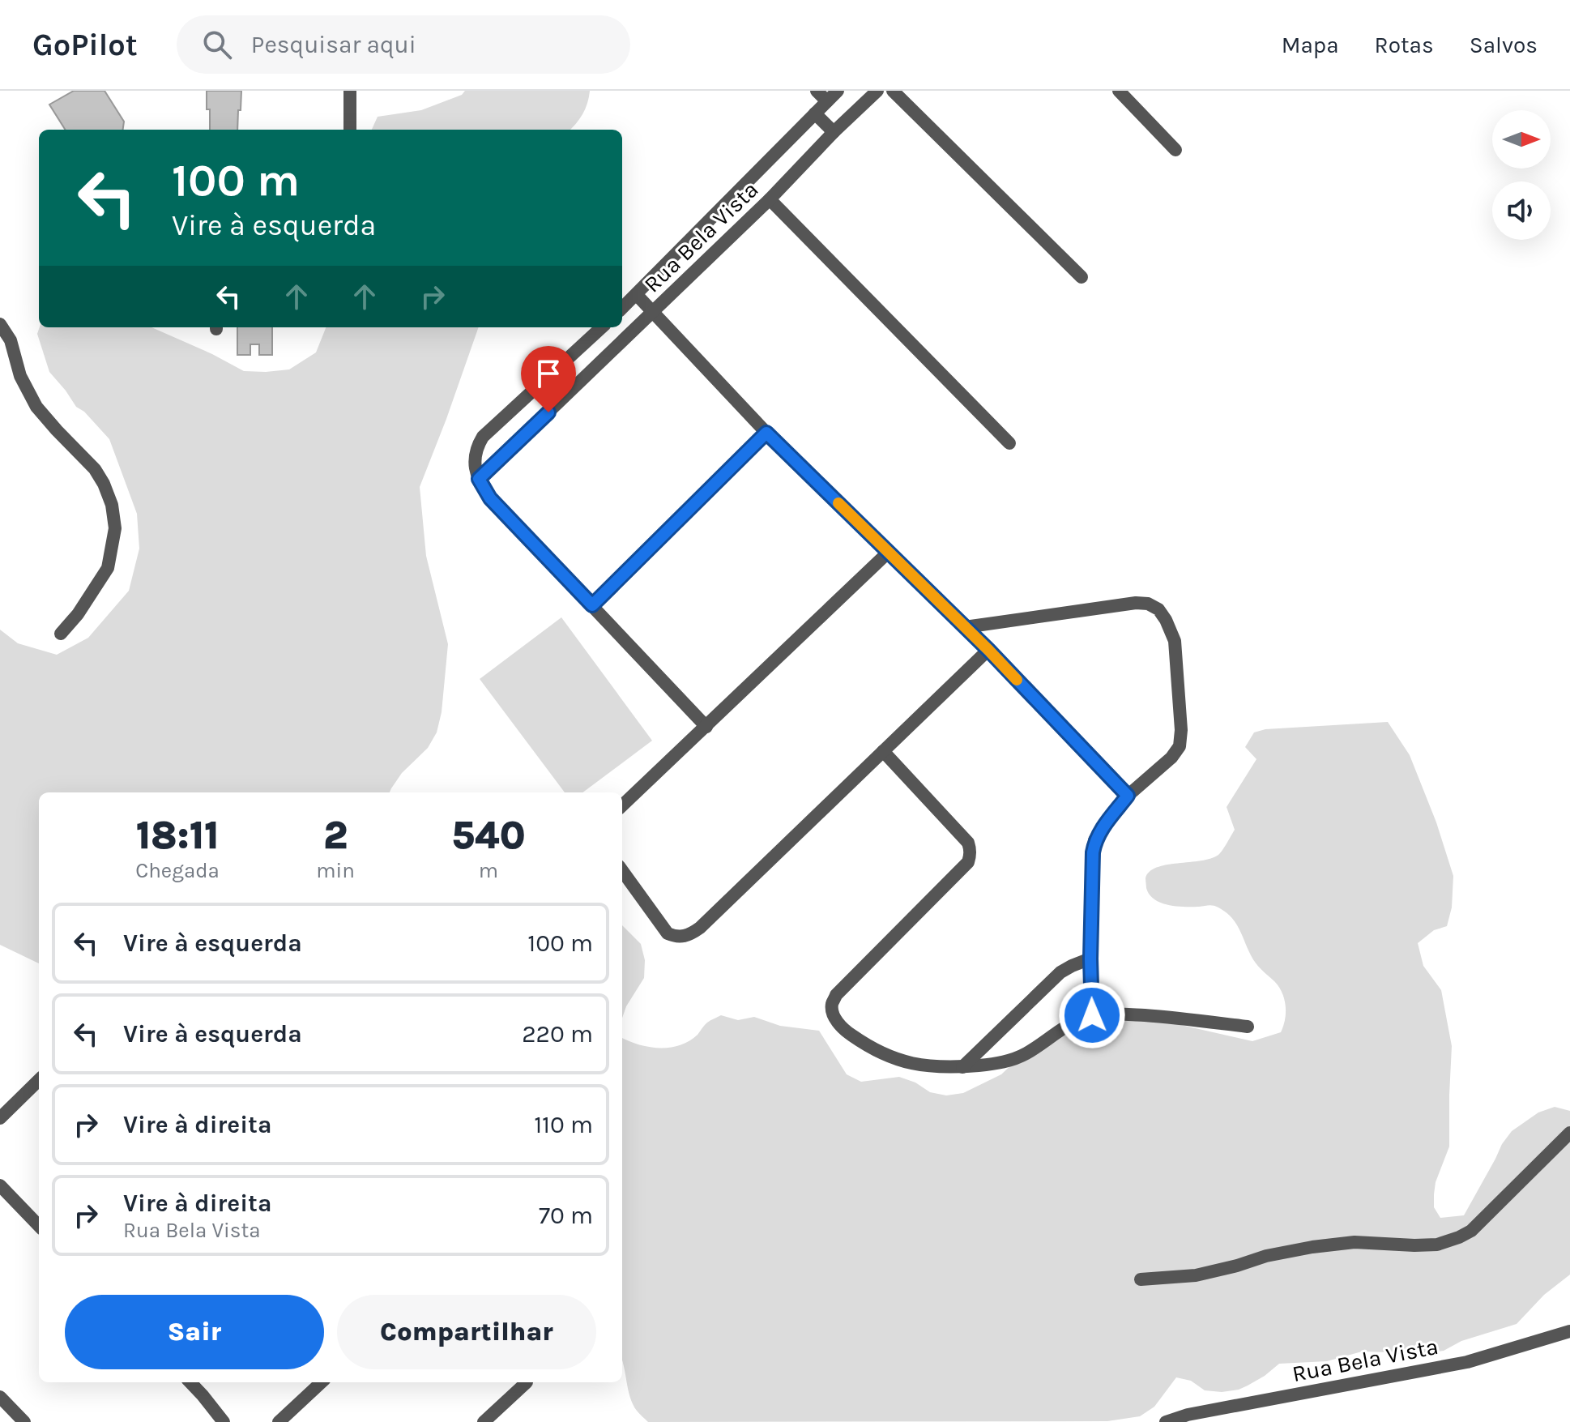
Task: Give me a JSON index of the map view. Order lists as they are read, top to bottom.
{
  "streets": {
    "street": ["Rua Bela Vista"]
  },
  "north": "right",
  "page": {
    "header": "GoPilot",
    "search": "Pesquisar aqui",
    "nav": ["Mapa", "Rotas", "Salvos"],
    "turn": ["100 m", "Vire à esquerda"],
    "eta": [
      "18:11",
      "Chegada",
      "2",
      "min",
      "540",
      "m"
    ],
    "list": [
      {
        "name": "Vire à esquerda",
        "value": "100 m"
      },
      {
        "name": "Vire à esquerda",
        "value": "220 m"
      },
      {
        "name": "Vire à direita",
        "value": "110 m"
      },
      {
        "name": "Vire à direita",
        "note": "Rua Bela Vista",
        "value": "70 m"
      }
    ],
    "buttons": ["Sair", "Compartilhar"]
  }
}
